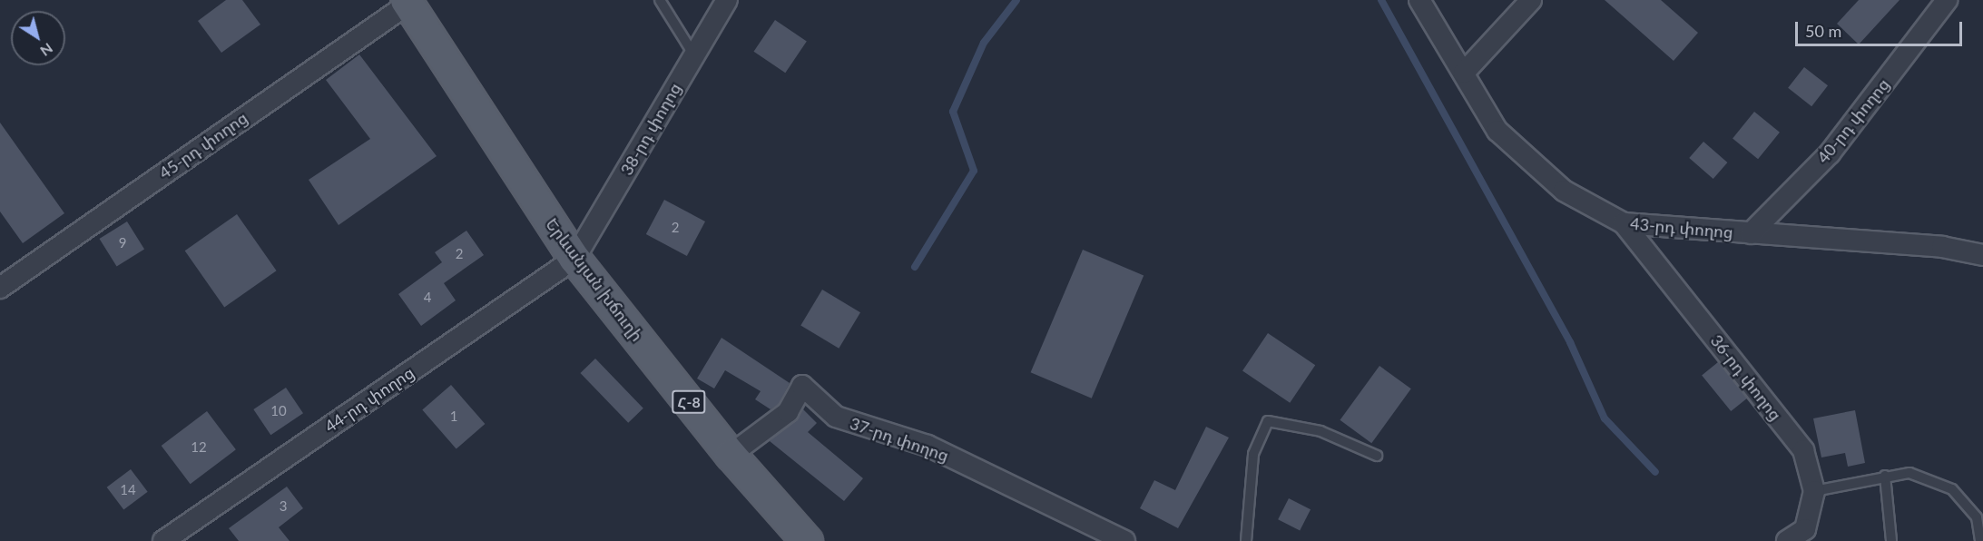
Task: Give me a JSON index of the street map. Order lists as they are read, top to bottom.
{
  "streets": {
    "main road": ["Երևանյան խճուղի", "Հ-8"],
    "street": [
      "40-րդ փողոց",
      "38-րդ փողոց",
      "45-րդ փողոց",
      "43-րդ փողոց",
      "36-րդ փողոց",
      "44-րդ փողոց",
      "37-րդ փողոց"
    ]
  },
  "crossings": [
    ["40-րդ փողոց", "43-րդ փողոց"],
    ["38-րդ փողոց", "Երևանյան խճուղի"],
    ["38-րդ փողոց", "44-րդ փողոց"],
    ["45-րդ փողոց", "Երևանյան խճուղի"],
    ["43-րդ փողոց", "36-րդ փողոց"],
    ["Երևանյան խճուղի", "44-րդ փողոց"],
    ["Երևանյան խճուղի", "37-րդ փողոց"]
  ],
  "house_numbers": [
    "2",
    "9",
    "2",
    "4",
    "10",
    "1",
    "12",
    "14",
    "3"
  ],
  "scale_bar": "50 m",
  "north": "bottom right"
}
